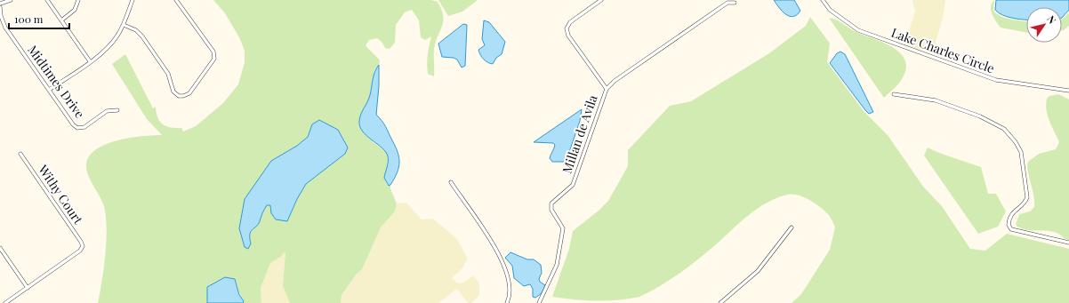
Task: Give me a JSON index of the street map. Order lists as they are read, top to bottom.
{
  "streets": {
    "street": [
      "Lake Charles Circle",
      "Midtimes Drive",
      "Millan de Avila",
      "Withy Court"
    ]
  },
  "scale_bar": "100 m",
  "north": "top right"
}
